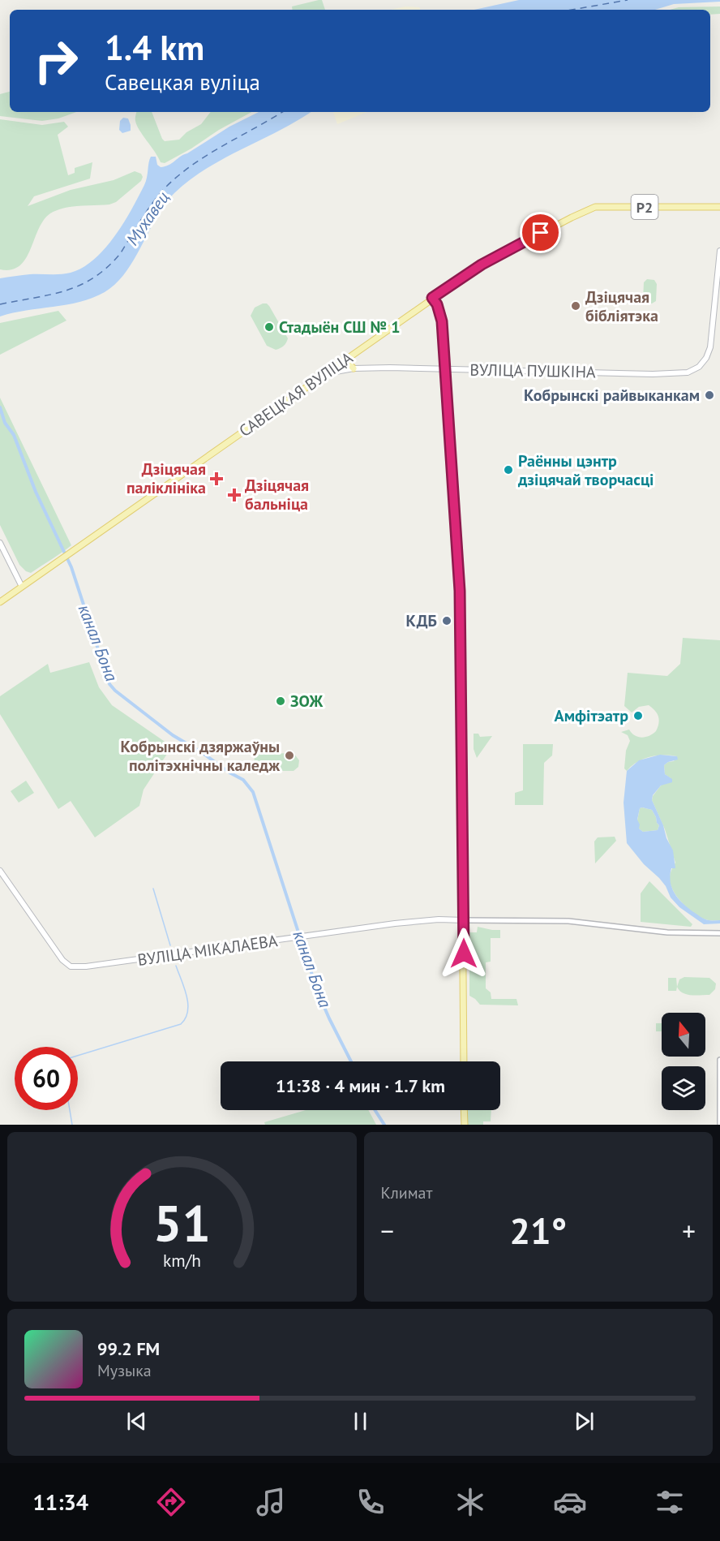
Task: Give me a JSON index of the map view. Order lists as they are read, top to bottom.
{
  "streets": {
    "main road": [
      "Р2",
      "ВУЛІЦА ПУШКІНА",
      "САВЕЦКАЯ ВУЛІЦА",
      "ВУЛІЦА МІКАЛАЕВА"
    ]
  },
  "crossings": [
    ["ВУЛІЦА ПУШКІНА", "САВЕЦКАЯ ВУЛІЦА"]
  ],
  "water": ["Мухавец", "канал Бона"],
  "places": {
    "other": [
      "Дзіцячая бібліятэка",
      "Стадыён СШ № 1",
      "Кобрынскі райвыканкам",
      "Раённы цэнтр дзіцячай творчасці",
      "КДБ",
      "ЗОЖ",
      "Амфітэатр",
      "Кобрынскі дзяржаўны політэхнічны каледж"
    ],
    "health": ["Дзіцячая паліклініка", "Дзіцячая бальніца"]
  },
  "north": "top",
  "page": {
    "turn": ["1.4 km", "Савецкая вуліца"],
    "limit": "60",
    "trip": "11:38 · 4 мин · 1.7 km",
    "tile": "Климат",
    "heat": ["−", "21°", "+"],
    "song": ["99.2 FM", "Музыка"],
    "tabs": "11:34",
    "gauge": ["51", "km/h"]
  }
}
